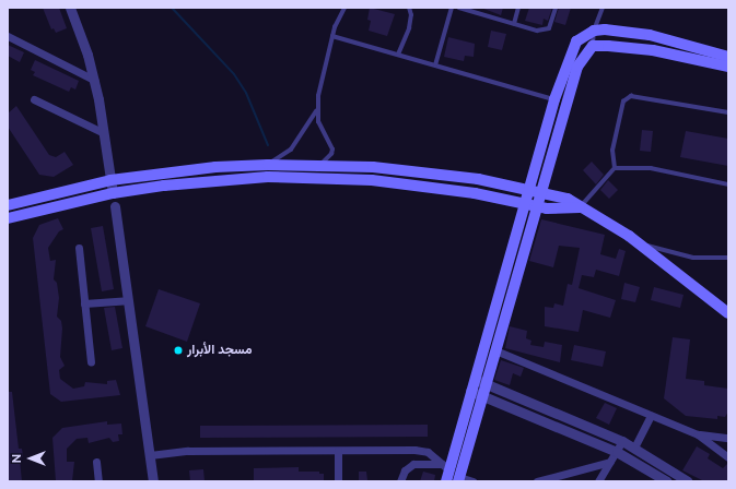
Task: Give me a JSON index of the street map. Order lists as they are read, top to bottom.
{
  "places": ["مسجد الأبرار"],
  "north": "left"
}
